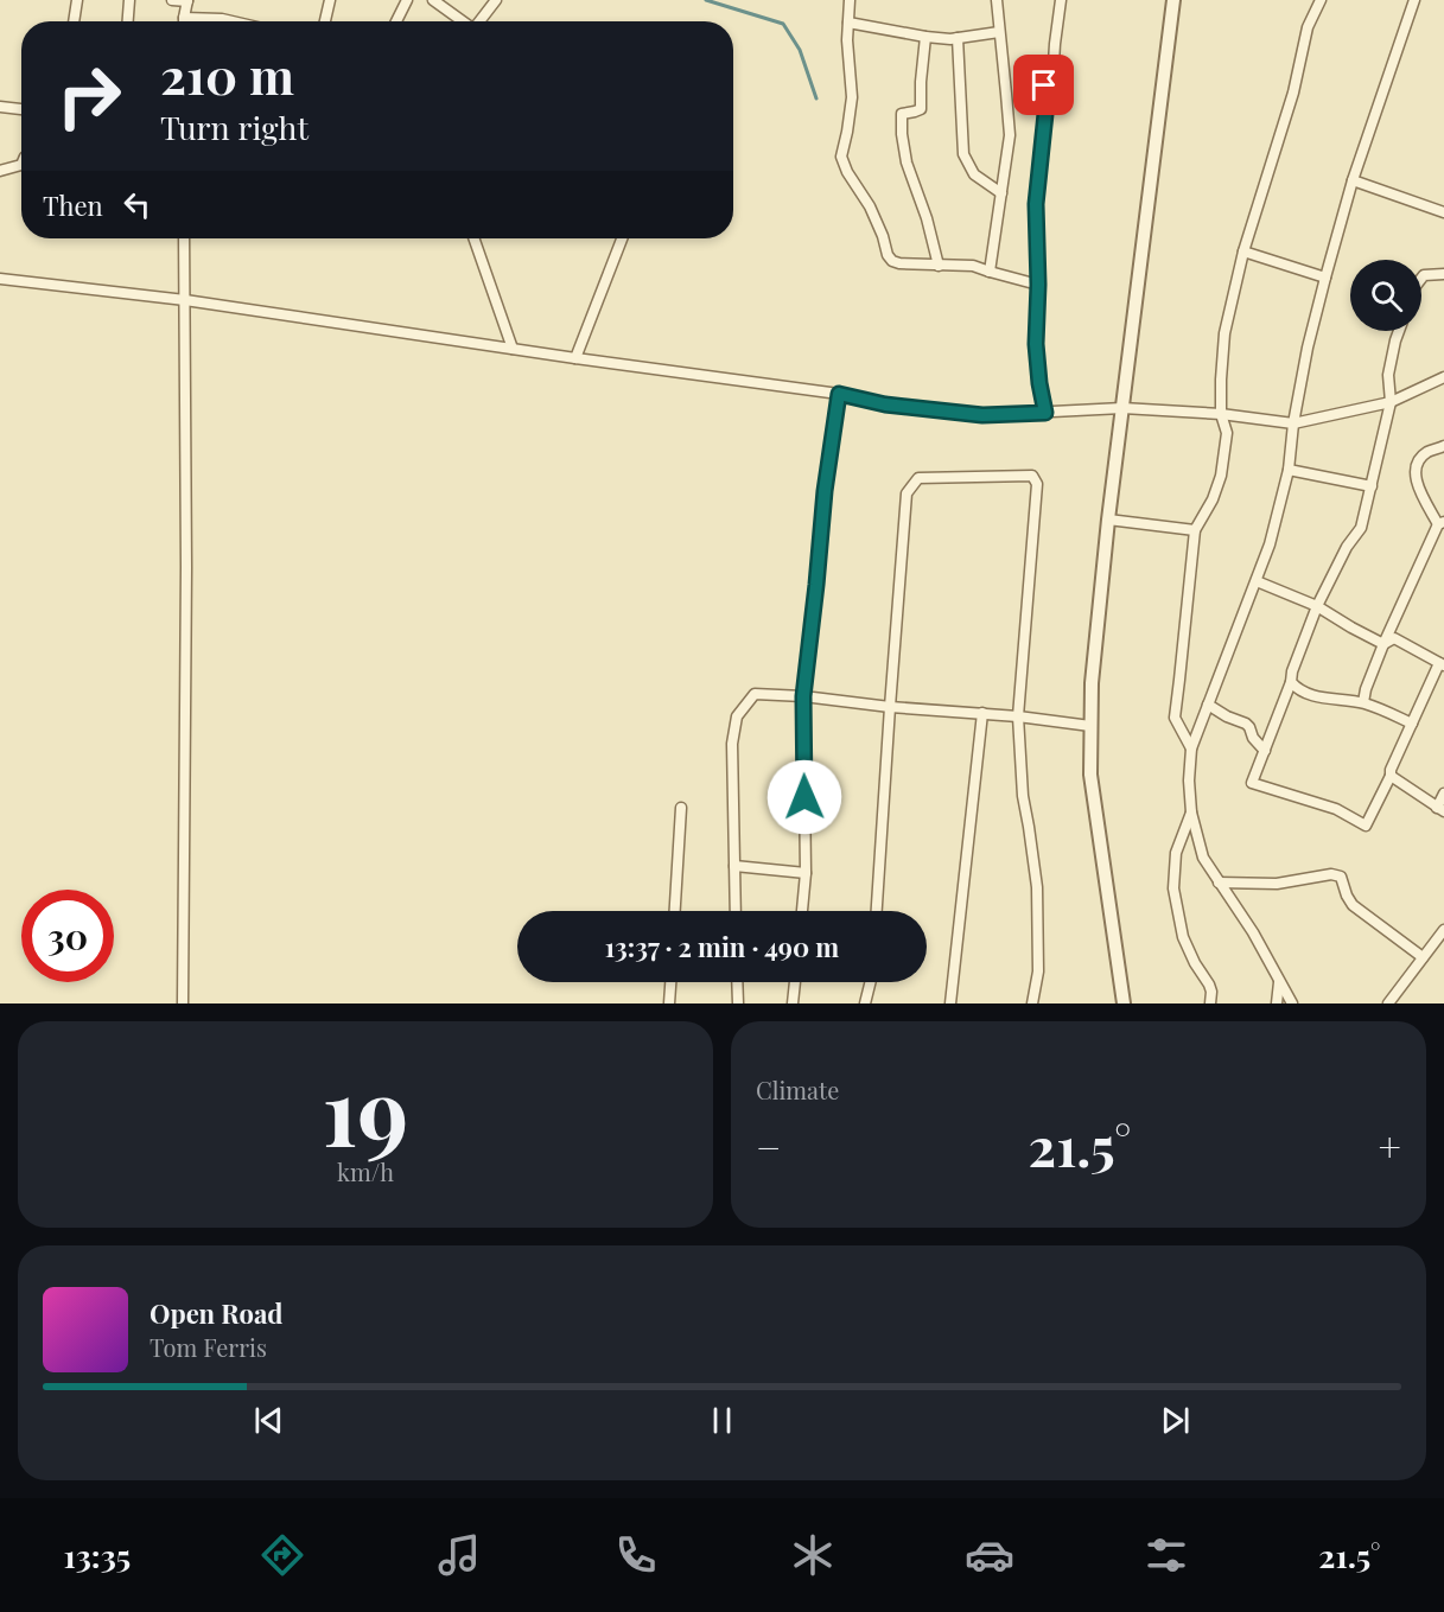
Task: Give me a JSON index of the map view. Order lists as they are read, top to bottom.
{
  "page": {
    "turn": ["210 m", "Turn right"],
    "then": "Then",
    "limit": "30",
    "trip": "13:37 · 2 min · 490 m",
    "tile": [
      ["19", "km/h"],
      "Climate"
    ],
    "heat": ["−", "21.5°", "+"],
    "song": ["Open Road", "Tom Ferris"],
    "tabs": ["13:35", "21.5°"]
  }
}
